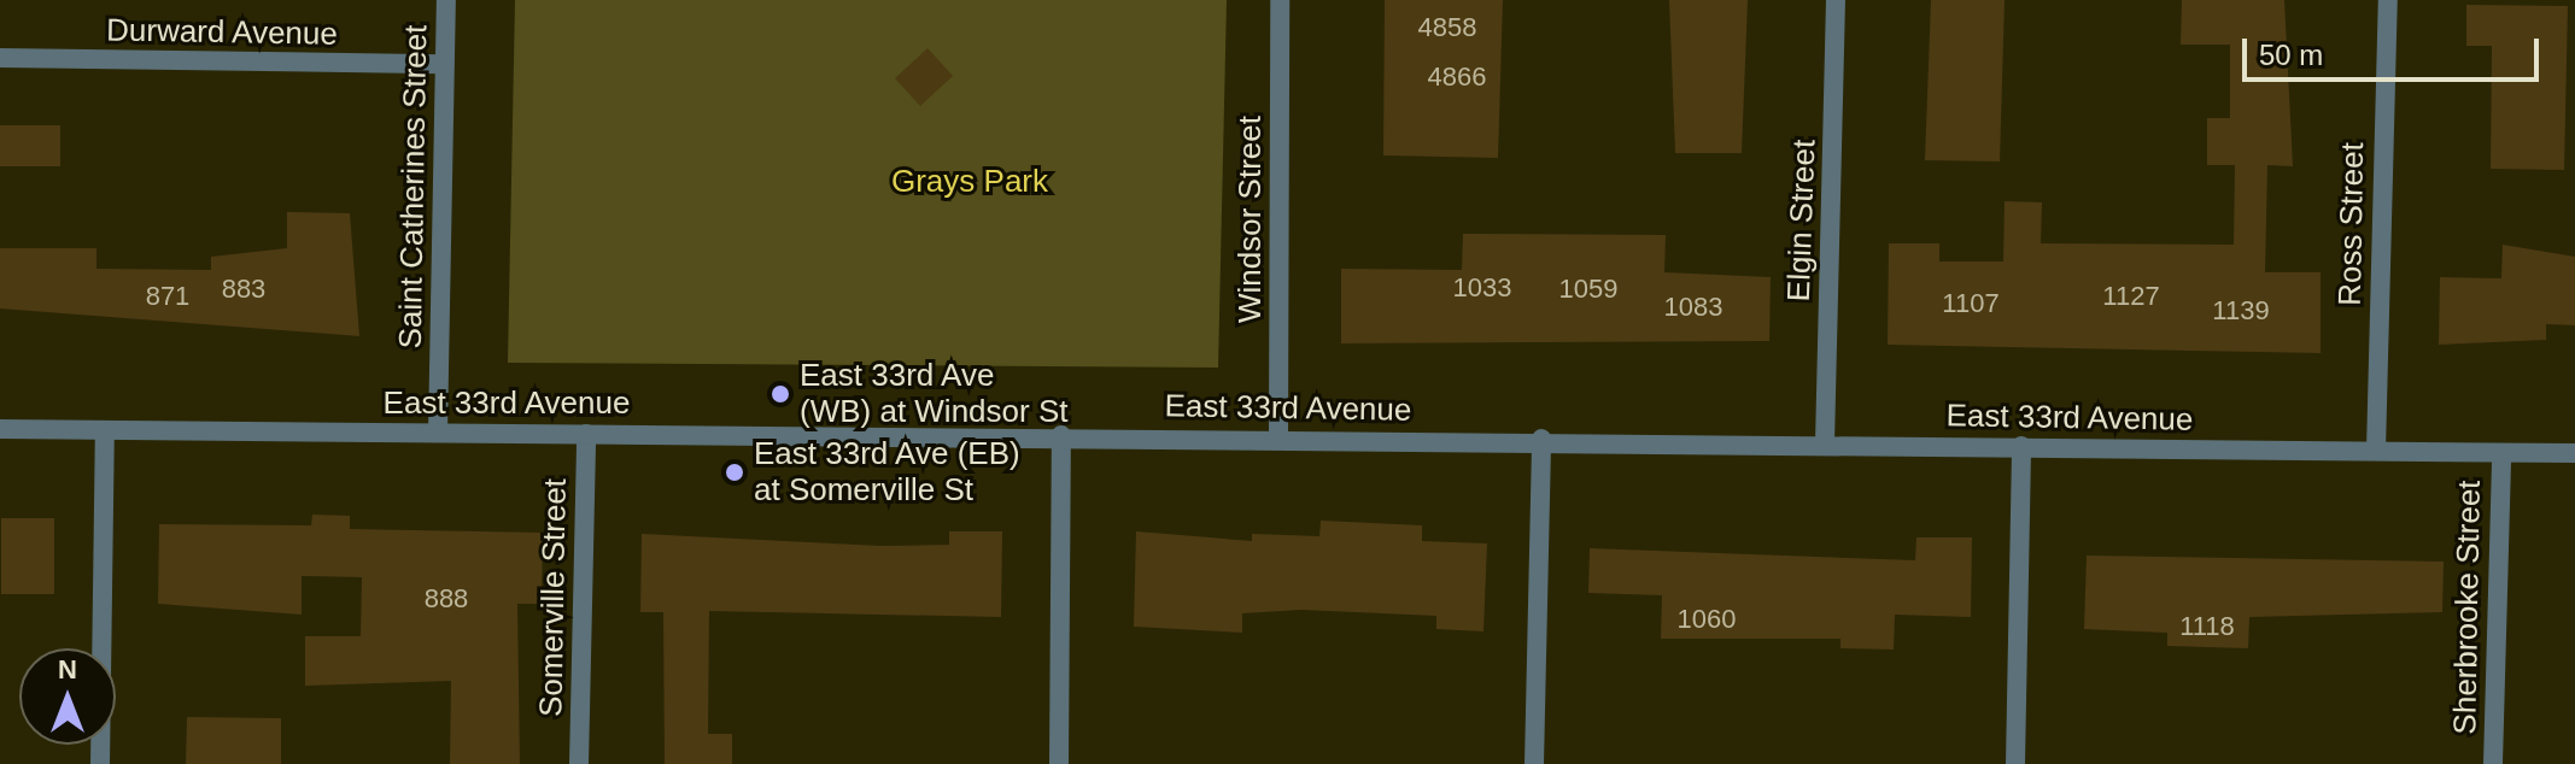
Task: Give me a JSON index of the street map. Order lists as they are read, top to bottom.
{
  "streets": {
    "street": [
      "Durward Avenue",
      "Saint Catherines Street",
      "Windsor Street",
      "Elgin Street",
      "Ross Street",
      "East 33rd Avenue",
      "Somerville Street",
      "Sherbrooke Street"
    ]
  },
  "crossings": [
    ["Durward Avenue", "Saint Catherines Street"],
    ["Saint Catherines Street", "East 33rd Avenue"],
    ["Windsor Street", "East 33rd Avenue"],
    ["Elgin Street", "East 33rd Avenue"],
    ["Ross Street", "East 33rd Avenue"],
    ["East 33rd Avenue", "Somerville Street"],
    ["East 33rd Avenue", "Sherbrooke Street"]
  ],
  "parks": ["Grays Park"],
  "places": ["East 33rd Ave (WB) at Windsor St", "East 33rd Ave (EB) at Somerville St"],
  "house_numbers": [
    "4858",
    "4866",
    "1033",
    "883",
    "1059",
    "871",
    "1127",
    "1107",
    "1083",
    "1139",
    "888",
    "1060",
    "1118"
  ],
  "scale_bar": "50 m",
  "north": "top"
}
